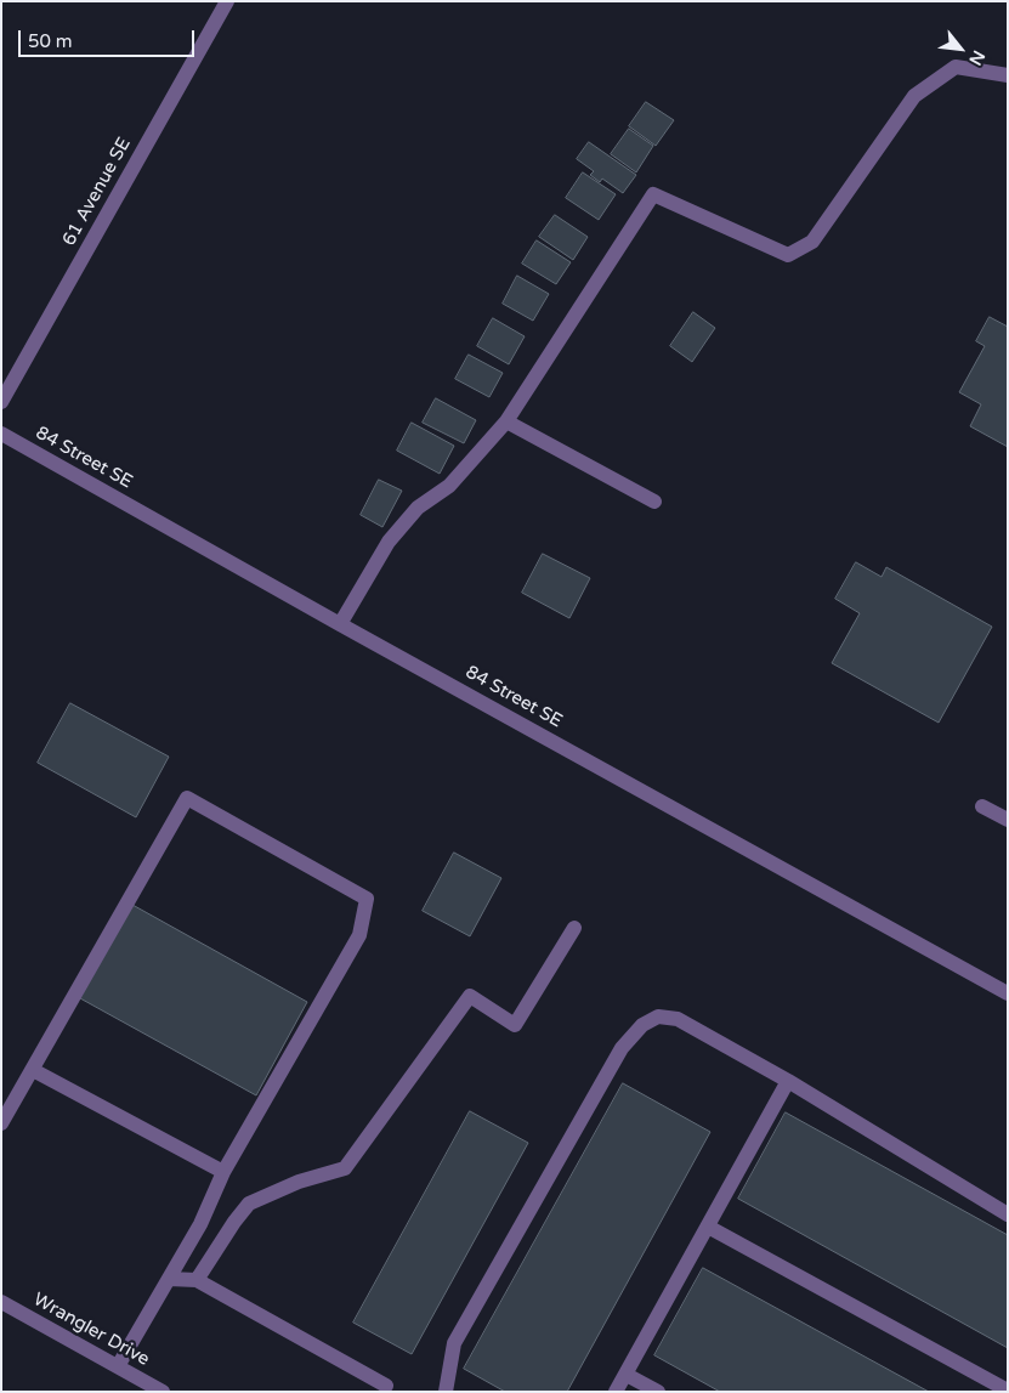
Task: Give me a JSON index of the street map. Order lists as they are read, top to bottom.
{
  "streets": {
    "street": ["61 Avenue SE", "84 Street SE", "Wrangler Drive"]
  },
  "scale_bar": "50 m",
  "north": "bottom right"
}
